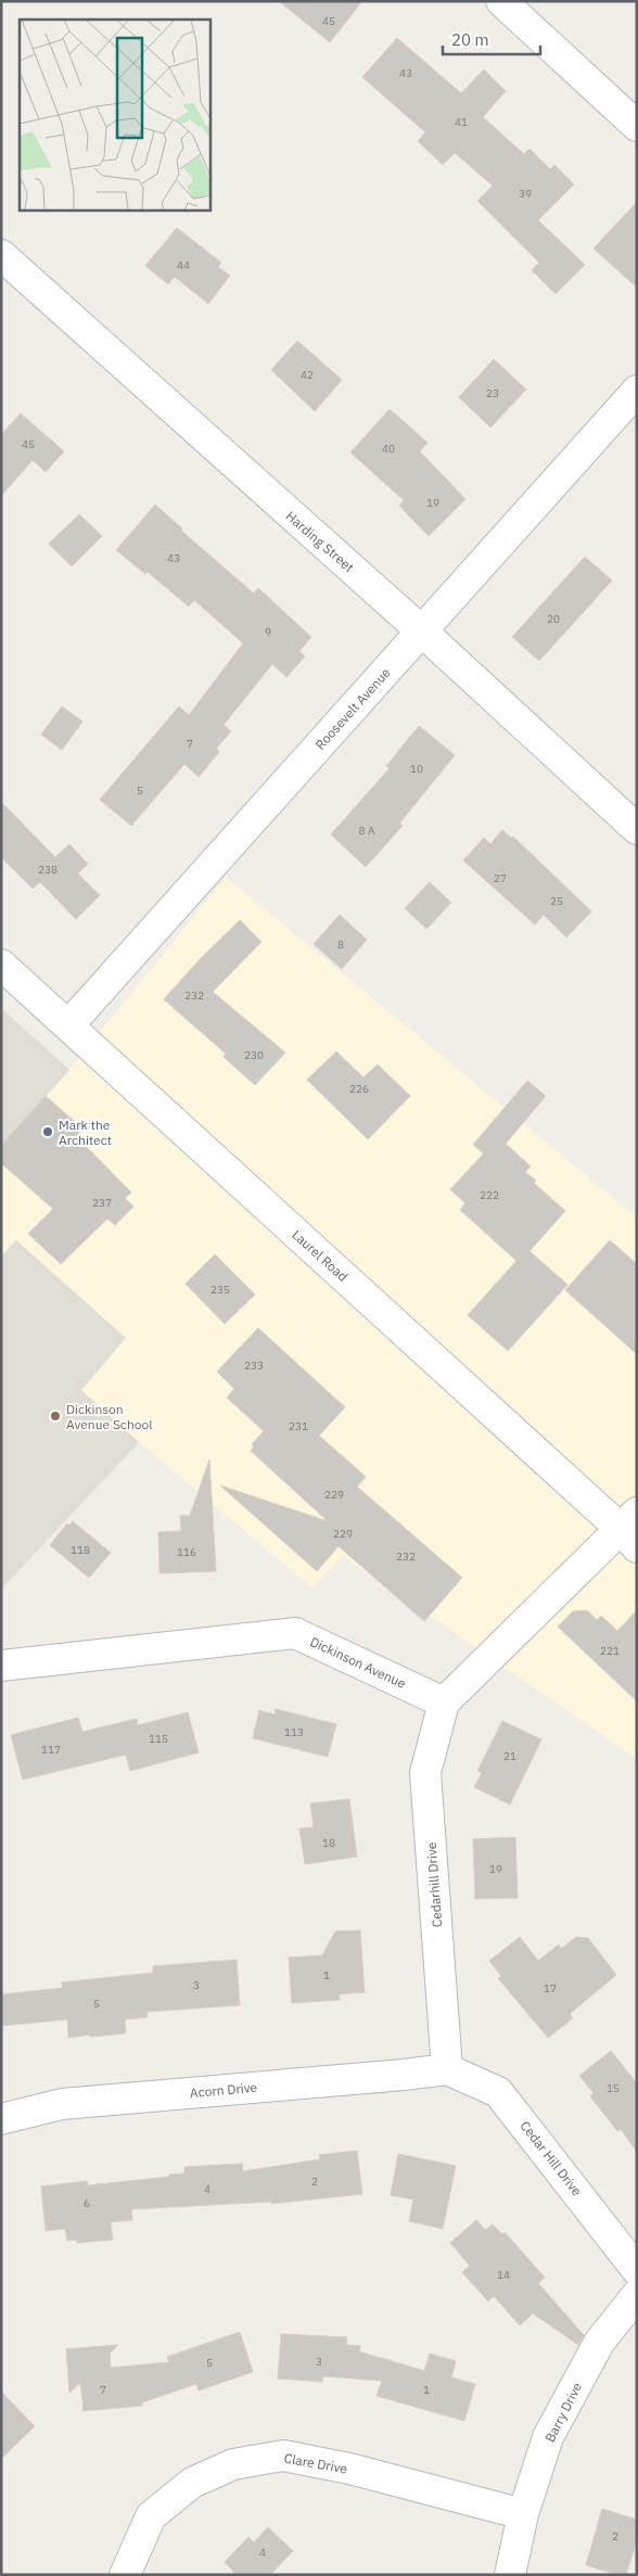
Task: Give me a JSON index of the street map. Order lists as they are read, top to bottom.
{
  "streets": {
    "street": [
      "Harding Street",
      "Roosevelt Avenue",
      "Laurel Road",
      "Dickinson Avenue",
      "Cedarhill Drive",
      "Acorn Drive",
      "Cedar Hill Drive",
      "Barry Drive",
      "Clare Drive"
    ]
  },
  "crossings": [
    ["Harding Street", "Roosevelt Avenue"],
    ["Roosevelt Avenue", "Laurel Road"],
    ["Dickinson Avenue", "Cedarhill Drive"],
    ["Cedarhill Drive", "Acorn Drive"],
    ["Cedarhill Drive", "Cedar Hill Drive"],
    ["Acorn Drive", "Cedar Hill Drive"],
    ["Barry Drive", "Clare Drive"]
  ],
  "places": ["Mark the Architect", "Dickinson Avenue School"],
  "house_numbers": [
    "45",
    "43",
    "41",
    "39",
    "44",
    "42",
    "23",
    "45",
    "40",
    "19",
    "43",
    "20",
    "9",
    "7",
    "10",
    "5",
    "8 A",
    "238",
    "27",
    "25",
    "8",
    "232",
    "230",
    "226",
    "222",
    "237",
    "235",
    "233",
    "231",
    "229",
    "229",
    "118",
    "116",
    "232",
    "221",
    "113",
    "115",
    "117",
    "21",
    "18",
    "19",
    "1",
    "3",
    "17",
    "5",
    "15",
    "2",
    "4",
    "6",
    "14",
    "3",
    "5",
    "7",
    "1",
    "2",
    "4"
  ],
  "scale_bar": "20 m"
}
